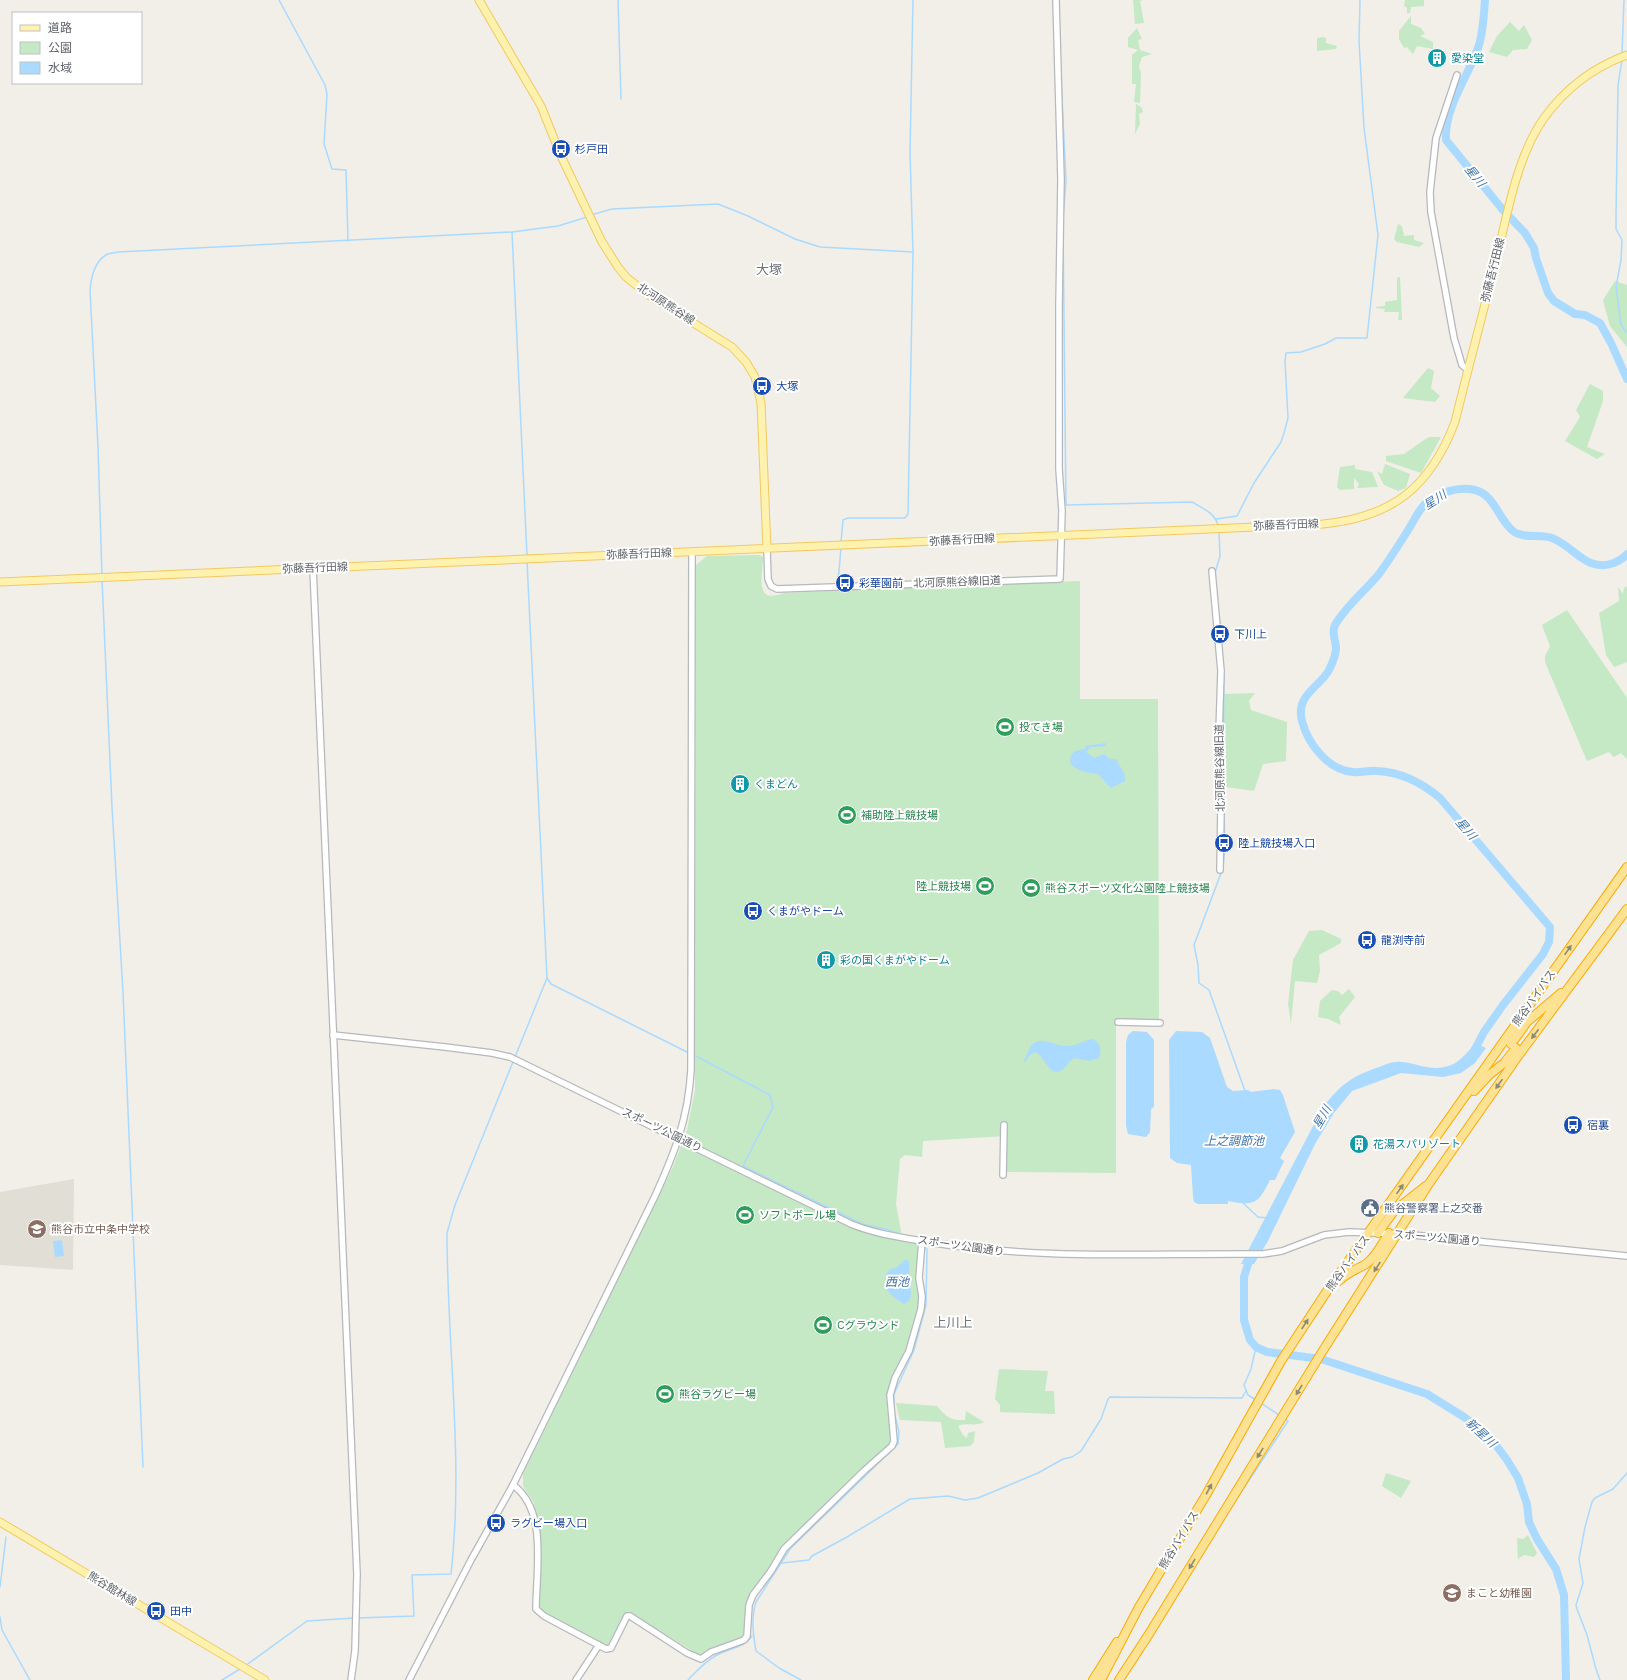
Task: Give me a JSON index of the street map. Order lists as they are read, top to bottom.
{
  "streets": {
    "highway": ["熊谷バイパス"],
    "main road": ["弥藤吾行田線", "北河原熊谷線", "熊谷館林線"],
    "street": ["北河原熊谷線旧道", "スポーツ公園通り"]
  },
  "crossings": [
    ["弥藤吾行田線", "北河原熊谷線"],
    ["弥藤吾行田線", "北河原熊谷線旧道"],
    ["北河原熊谷線", "北河原熊谷線旧道"],
    ["熊谷バイパス", "スポーツ公園通り"]
  ],
  "districts": ["大塚", "上川上"],
  "water": [
    "星川",
    "上之調節池",
    "西池",
    "新星川"
  ],
  "places": {
    "building": [
      "愛染堂",
      "くまどん",
      "彩の国くまがやドーム",
      "花湯スパリゾート"
    ],
    "bus stop": [
      "杉戸田",
      "大塚",
      "彩華園前",
      "下川上",
      "陸上競技場入口",
      "くまがやドーム",
      "龍渕寺前",
      "宿裏",
      "ラグビー場入口",
      "田中"
    ],
    "sports": [
      "投てき場",
      "補助陸上競技場",
      "陸上競技場",
      "熊谷スポーツ文化公園陸上競技場",
      "ソフトボール場",
      "Cグラウンド",
      "熊谷ラグビー場"
    ],
    "public building": ["熊谷警察署上之交番"],
    "school or university": ["熊谷市立中条中学校", "まこと幼稚園"]
  },
  "legend": ["道路", "公園", "水域"]
}
